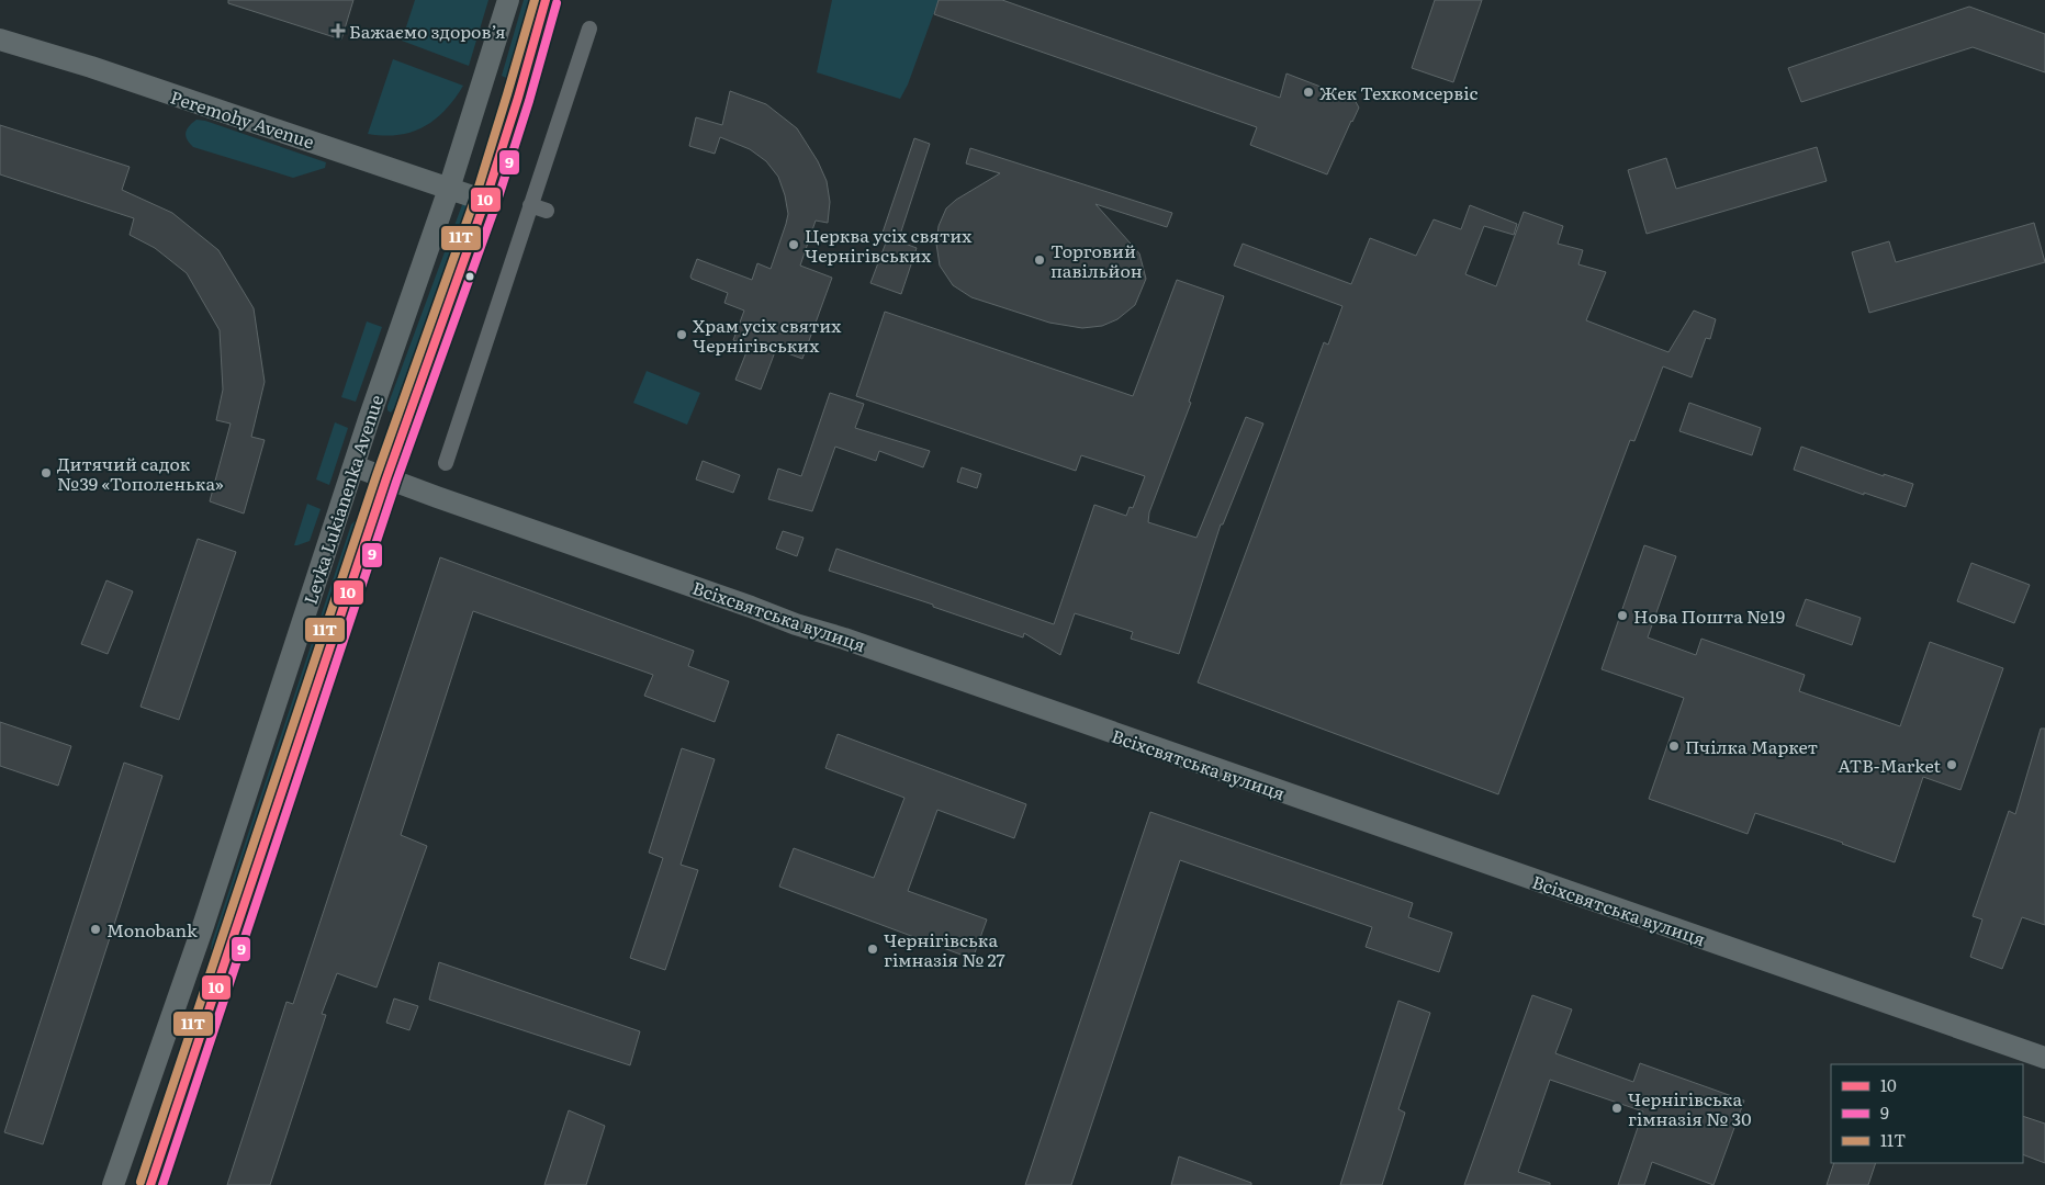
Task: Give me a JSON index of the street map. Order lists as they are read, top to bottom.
{
  "streets": {
    "main road": ["Peremohy Avenue", "Levka Lukianenka Avenue", "Всіхсвятська вулиця"]
  },
  "crossings": [
    ["Peremohy Avenue", "Levka Lukianenka Avenue"],
    ["Levka Lukianenka Avenue", "Всіхсвятська вулиця"]
  ],
  "places": {
    "health": ["Бажаємо здоровʼя"],
    "other": [
      "Жек Техкомсервіс",
      "Церква усіх святих Чернігівських",
      "Торговий павільйон",
      "Храм усіх святих Чернігівських",
      "Дитячий садок №39 «Тополенька»",
      "Нова Пошта №19",
      "Пчілка Маркет",
      "ATB-Market",
      "Monobank",
      "Чернігівська гімназія № 27",
      "Чернігівська гімназія № 30"
    ]
  },
  "lines": ["transit line 10", "transit line 11Т", "transit line 9"],
  "legend": ["10", "9", "11Т"]
}
